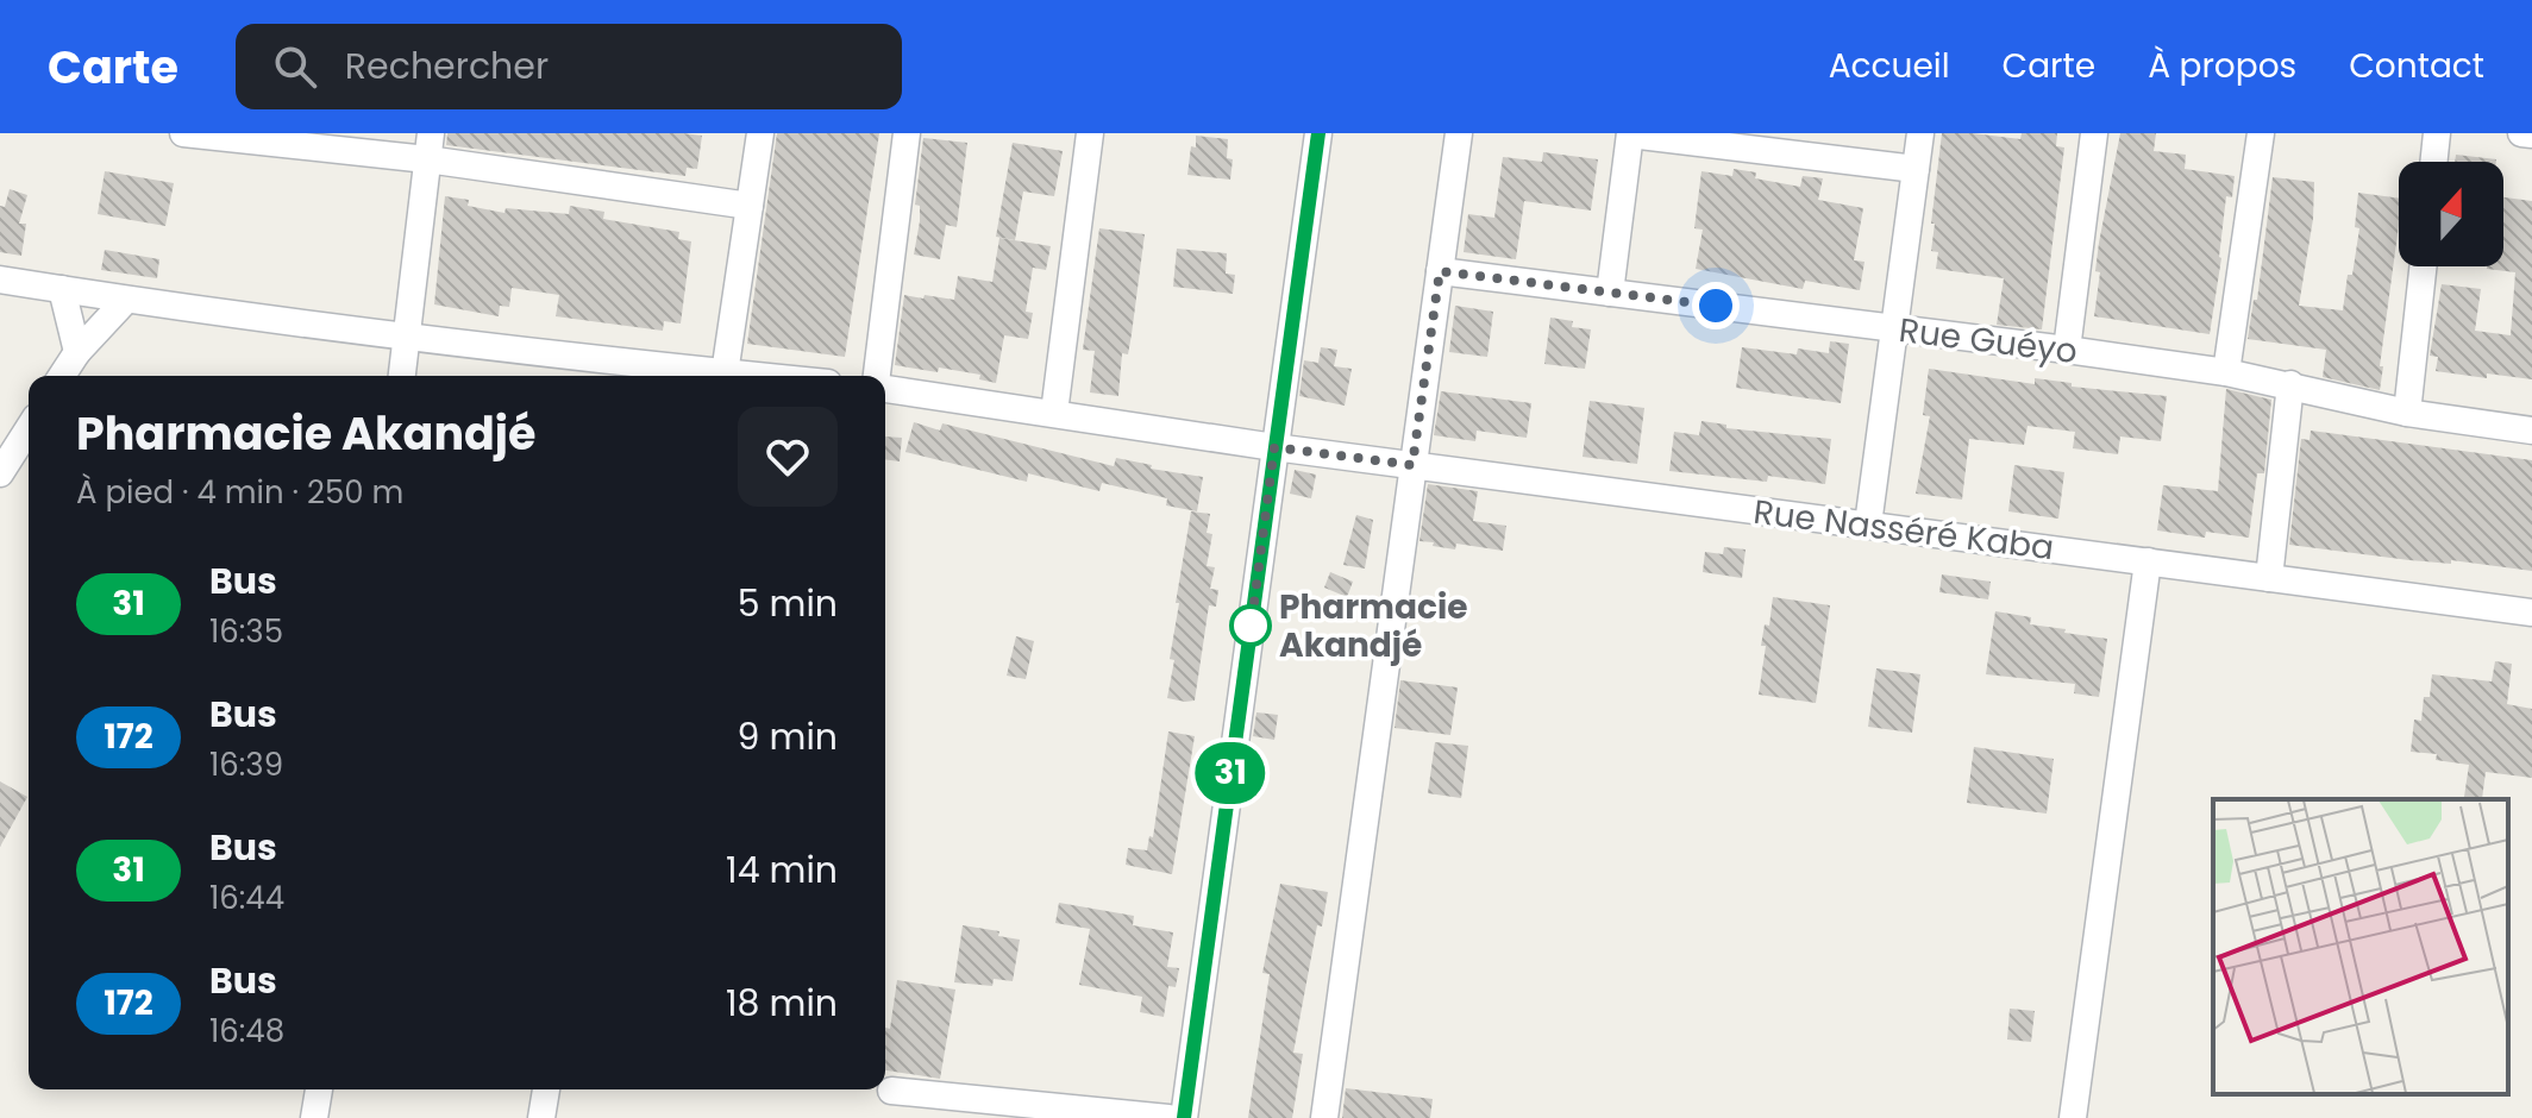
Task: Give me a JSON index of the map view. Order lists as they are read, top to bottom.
{
  "streets": {
    "street": ["Rue Guéyo", "Rue Nasséré Kaba"]
  },
  "places": ["Pharmacie Akandjé"],
  "lines": ["bus line 31"],
  "north": "top",
  "page": {
    "header": "Carte",
    "search": "Rechercher",
    "nav": [
      "Accueil",
      "Carte",
      "À propos",
      "Contact"
    ],
    "on_map": "31",
    "heading": ["Pharmacie Akandjé", "À pied · 4 min · 250 m"],
    "list": [
      {
        "mark": "31",
        "name": "Bus",
        "note": "16:35",
        "value": "5 min"
      },
      {
        "mark": "172",
        "name": "Bus",
        "note": "16:39",
        "value": "9 min"
      },
      {
        "mark": "31",
        "name": "Bus",
        "note": "16:44",
        "value": "14 min"
      },
      {
        "mark": "172",
        "name": "Bus",
        "note": "16:48",
        "value": "18 min"
      }
    ]
  }
}
